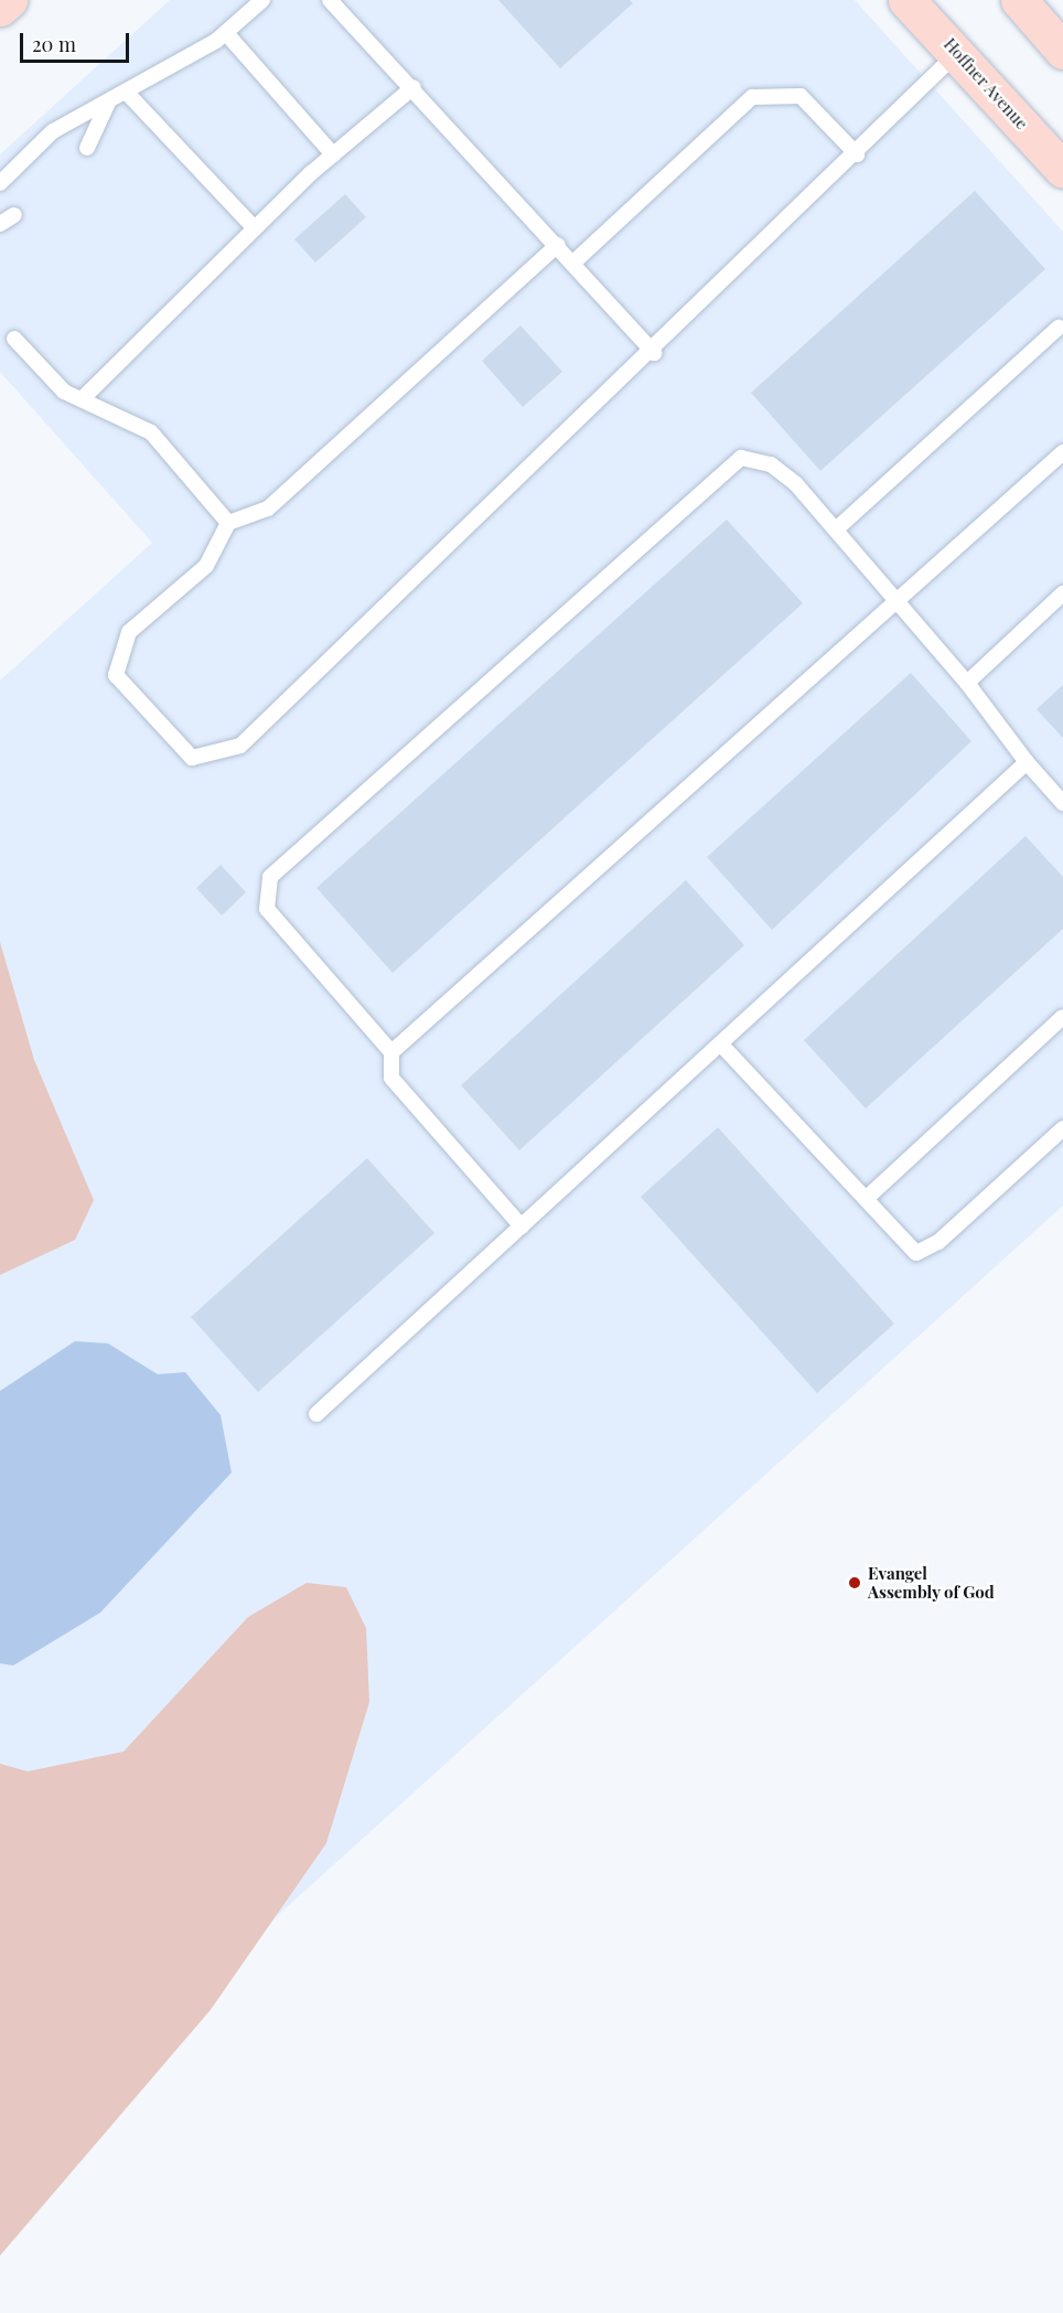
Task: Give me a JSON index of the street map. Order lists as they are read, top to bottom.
{
  "streets": {
    "main road": ["Hoffner Avenue"]
  },
  "places": ["Evangel Assembly of God"],
  "scale_bar": "20 m"
}
